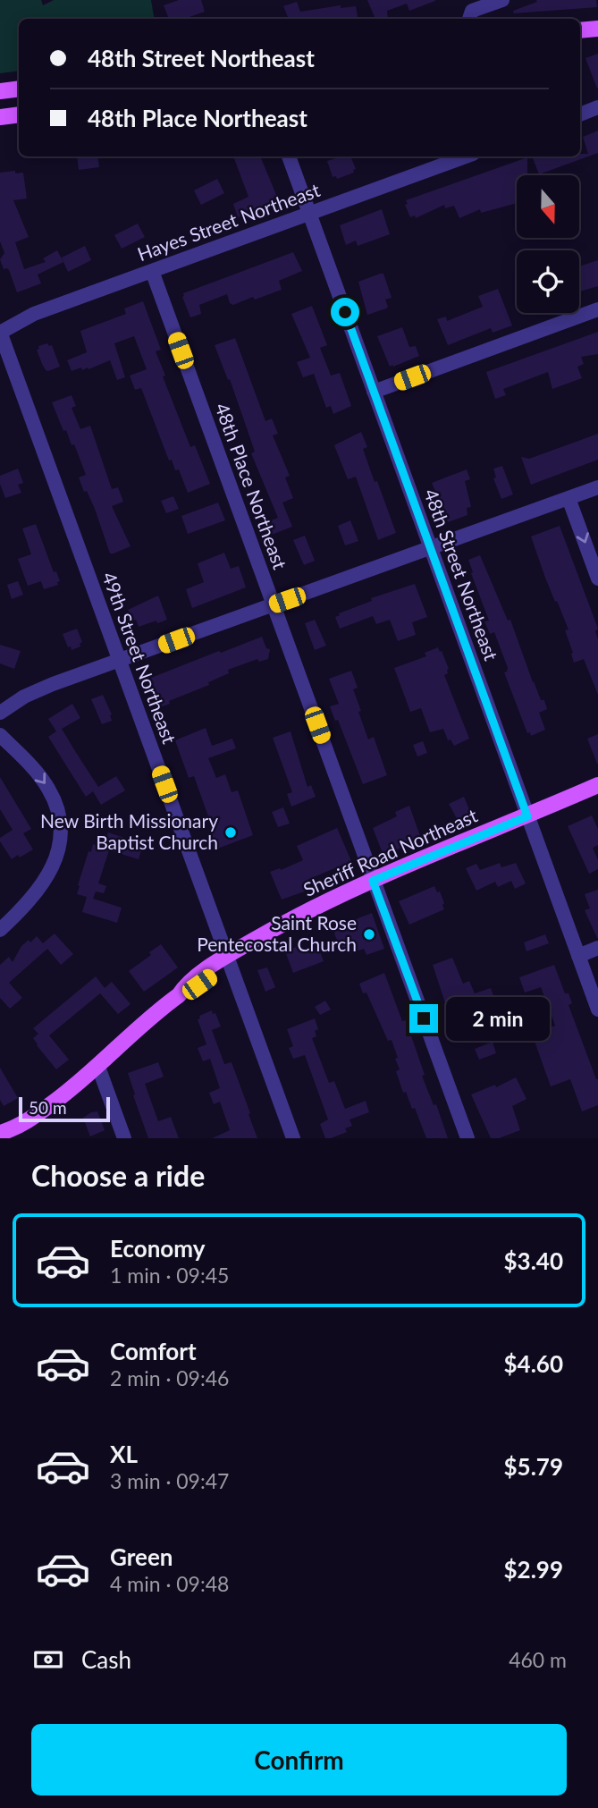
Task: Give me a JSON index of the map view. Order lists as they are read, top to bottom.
{
  "streets": {
    "main road": ["Sheriff Road Northeast"],
    "street": [
      "Hayes Street Northeast",
      "48th Place Northeast",
      "48th Street Northeast",
      "49th Street Northeast"
    ]
  },
  "crossings": [
    ["Hayes Street Northeast", "48th Place Northeast"],
    ["Hayes Street Northeast", "48th Street Northeast"],
    ["Hayes Street Northeast", "49th Street Northeast"],
    ["48th Place Northeast", "Sheriff Road Northeast"],
    ["48th Street Northeast", "Sheriff Road Northeast"],
    ["49th Street Northeast", "Sheriff Road Northeast"]
  ],
  "places": ["New Birth Missionary Baptist Church", "Saint Rose Pentecostal Church"],
  "scale_bar": "50 m",
  "north": "bottom",
  "page": {
    "banner": ["48th Street Northeast", "48th Place Northeast"],
    "bubble": "2 min",
    "scale": "50 m",
    "heading": "Choose a ride",
    "list": [
      {
        "name": "Economy",
        "note": "1 min · 09:45",
        "value": "$3.40"
      },
      {
        "name": "Comfort",
        "note": "2 min · 09:46",
        "value": "$4.60"
      },
      {
        "name": "XL",
        "note": "3 min · 09:47",
        "value": "$5.79"
      },
      {
        "name": "Green",
        "note": "4 min · 09:48",
        "value": "$2.99"
      }
    ],
    "pay": ["Cash", "460 m"],
    "buttons": "Confirm"
  }
}
